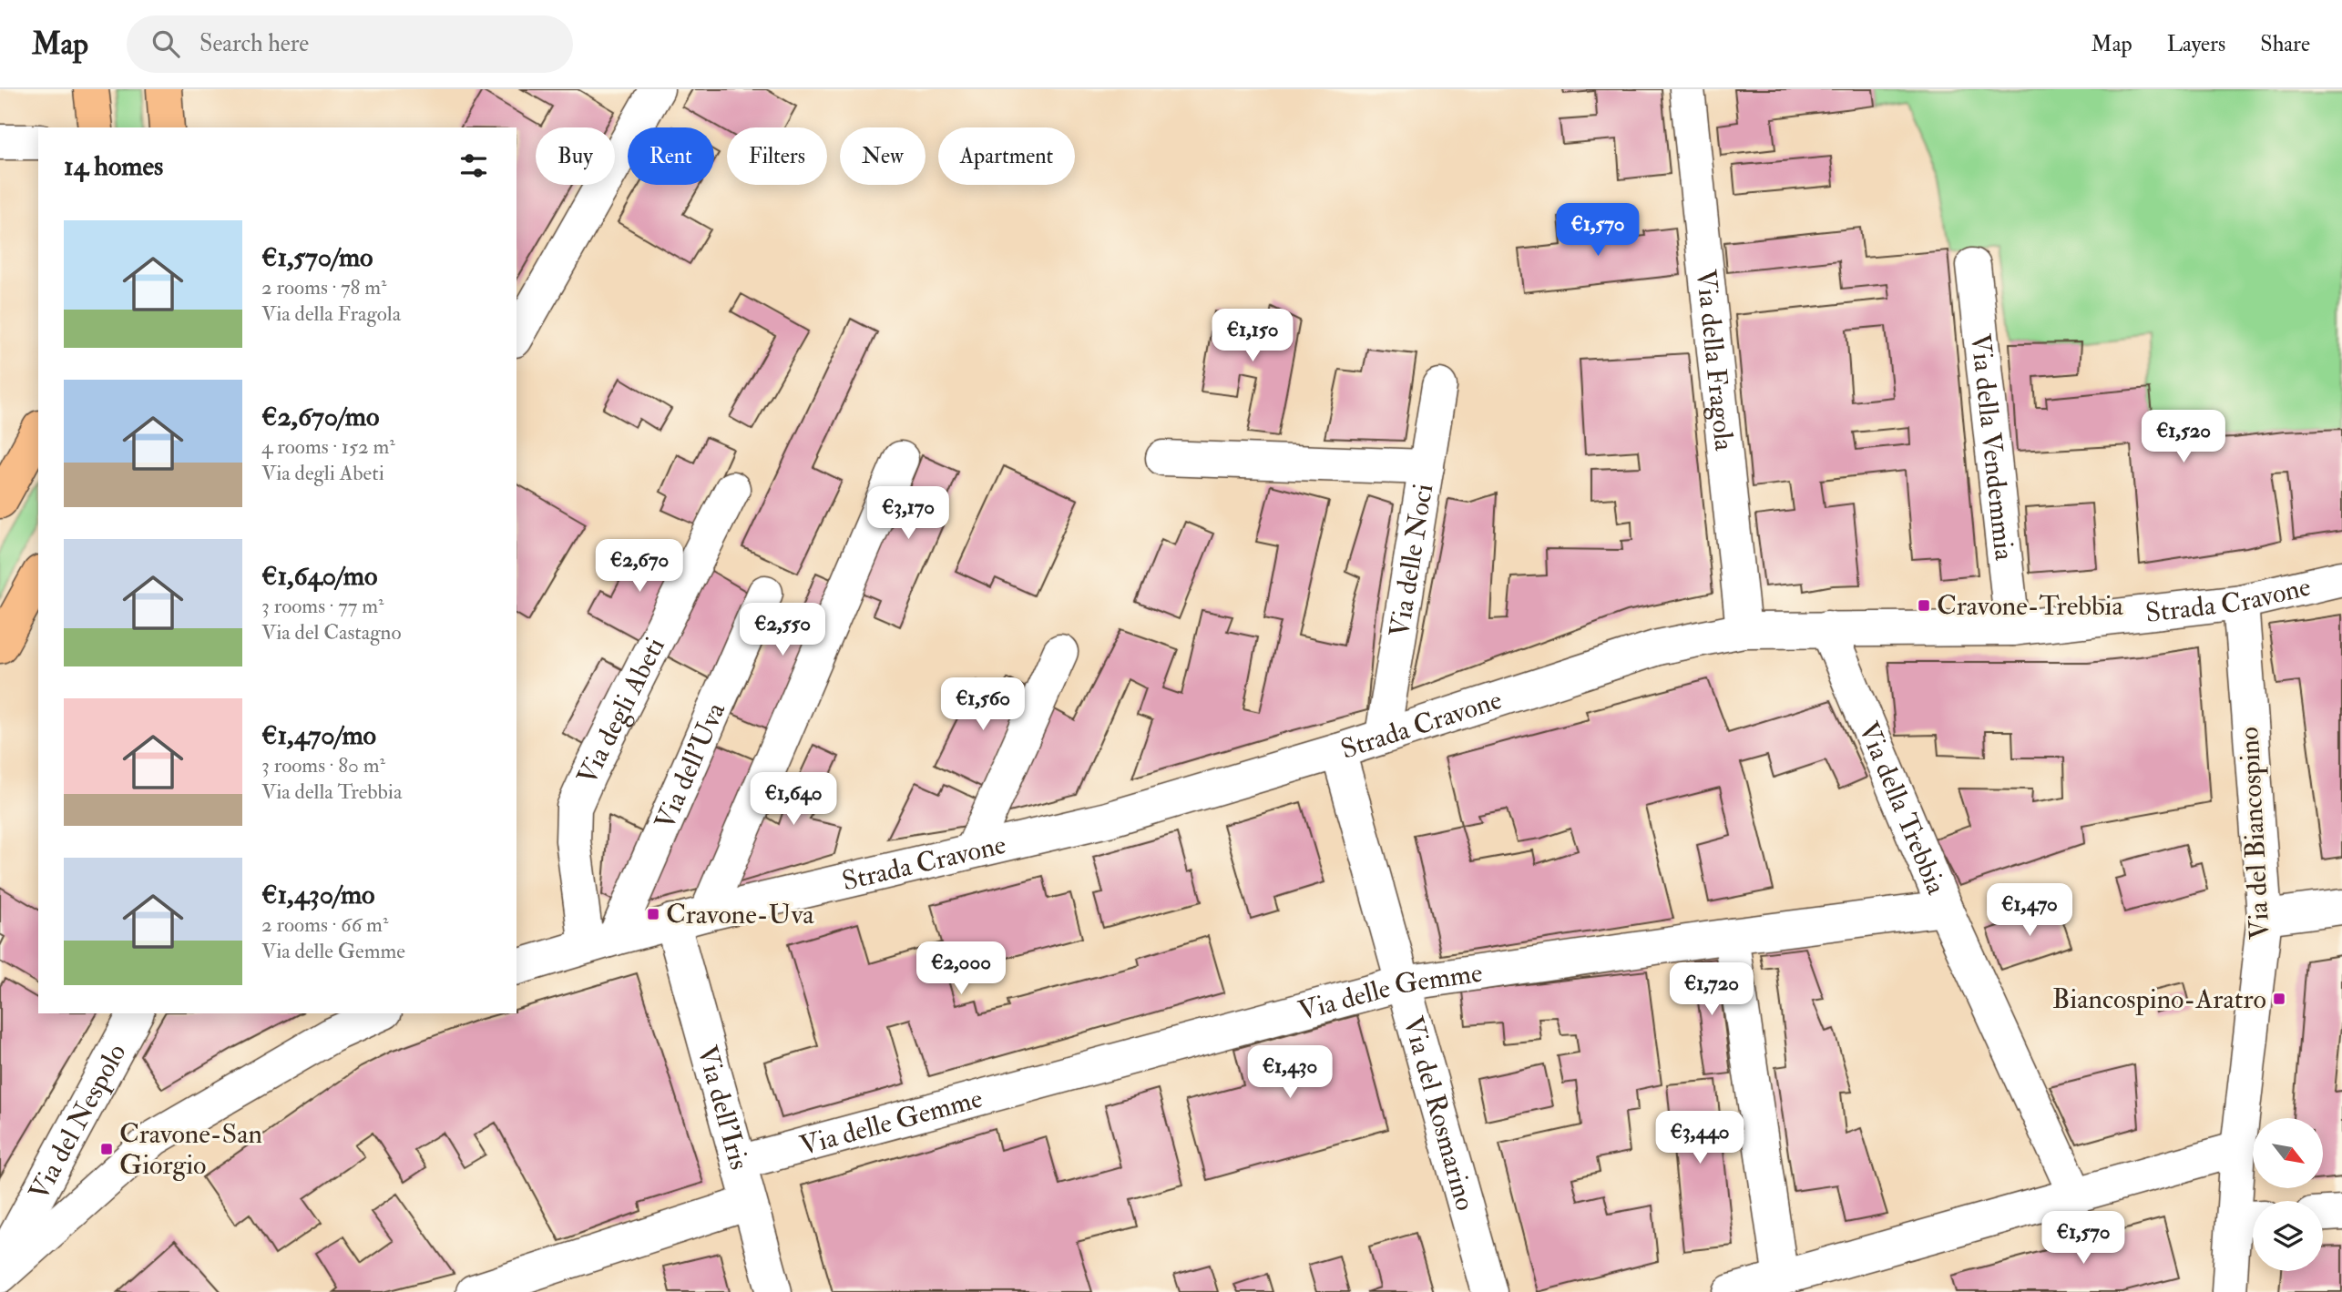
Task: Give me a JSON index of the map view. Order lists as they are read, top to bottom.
{
  "streets": {
    "street": [
      "Via della Fragola",
      "Via della Vendemmia",
      "Via delle Noci",
      "Strada Cravone",
      "Via degli Abeti",
      "Via dell'Uva",
      "Via della Trebbia",
      "Via del Biancospino",
      "Via delle Gemme",
      "Via dell'Iris",
      "Via del Rosmarino",
      "Via del Nespolo"
    ]
  },
  "crossings": [
    ["Via della Fragola", "Strada Cravone"],
    ["Via della Vendemmia", "Strada Cravone"],
    ["Via delle Noci", "Strada Cravone"],
    ["Strada Cravone", "Via degli Abeti"],
    ["Strada Cravone", "Via dell'Uva"],
    ["Strada Cravone", "Via della Trebbia"],
    ["Strada Cravone", "Via del Biancospino"],
    ["Strada Cravone", "Via dell'Iris"],
    ["Strada Cravone", "Via del Rosmarino"],
    ["Via degli Abeti", "Via dell'Uva"],
    ["Via della Trebbia", "Via delle Gemme"],
    ["Via delle Gemme", "Via dell'Iris"],
    ["Via delle Gemme", "Via del Rosmarino"]
  ],
  "places": {
    "transit": [
      "Cravone-Trebbia",
      "Cravone-Uva",
      "Biancospino-Aratro",
      "Cravone-San Giorgio"
    ]
  },
  "north": "bottom right",
  "page": {
    "header": "Map",
    "search": "Search here",
    "nav": ["Map", "Layers", "Share"],
    "chip": [
      "Buy",
      "Rent",
      "Filters",
      "New",
      "Apartment"
    ],
    "heading": "14 homes",
    "price": [
      "€1,570",
      "€1,150",
      "€1,520",
      "€3,170",
      "€2,670",
      "€2,550",
      "€1,560",
      "€1,640",
      "€1,470",
      "€2,000",
      "€1,720",
      "€1,430",
      "€3,440",
      "€1,570"
    ],
    "list": [
      {
        "name": "€1,570/mo",
        "note": "2 rooms · 78 m² · Via della Fragola"
      },
      {
        "name": "€2,670/mo",
        "note": "4 rooms · 152 m² · Via degli Abeti"
      },
      {
        "name": "€1,640/mo",
        "note": "3 rooms · 77 m² · Via del Castagno"
      },
      {
        "name": "€1,470/mo",
        "note": "3 rooms · 80 m² · Via della Trebbia"
      },
      {
        "name": "€1,430/mo",
        "note": "2 rooms · 66 m² · Via delle Gemme"
      }
    ]
  }
}
